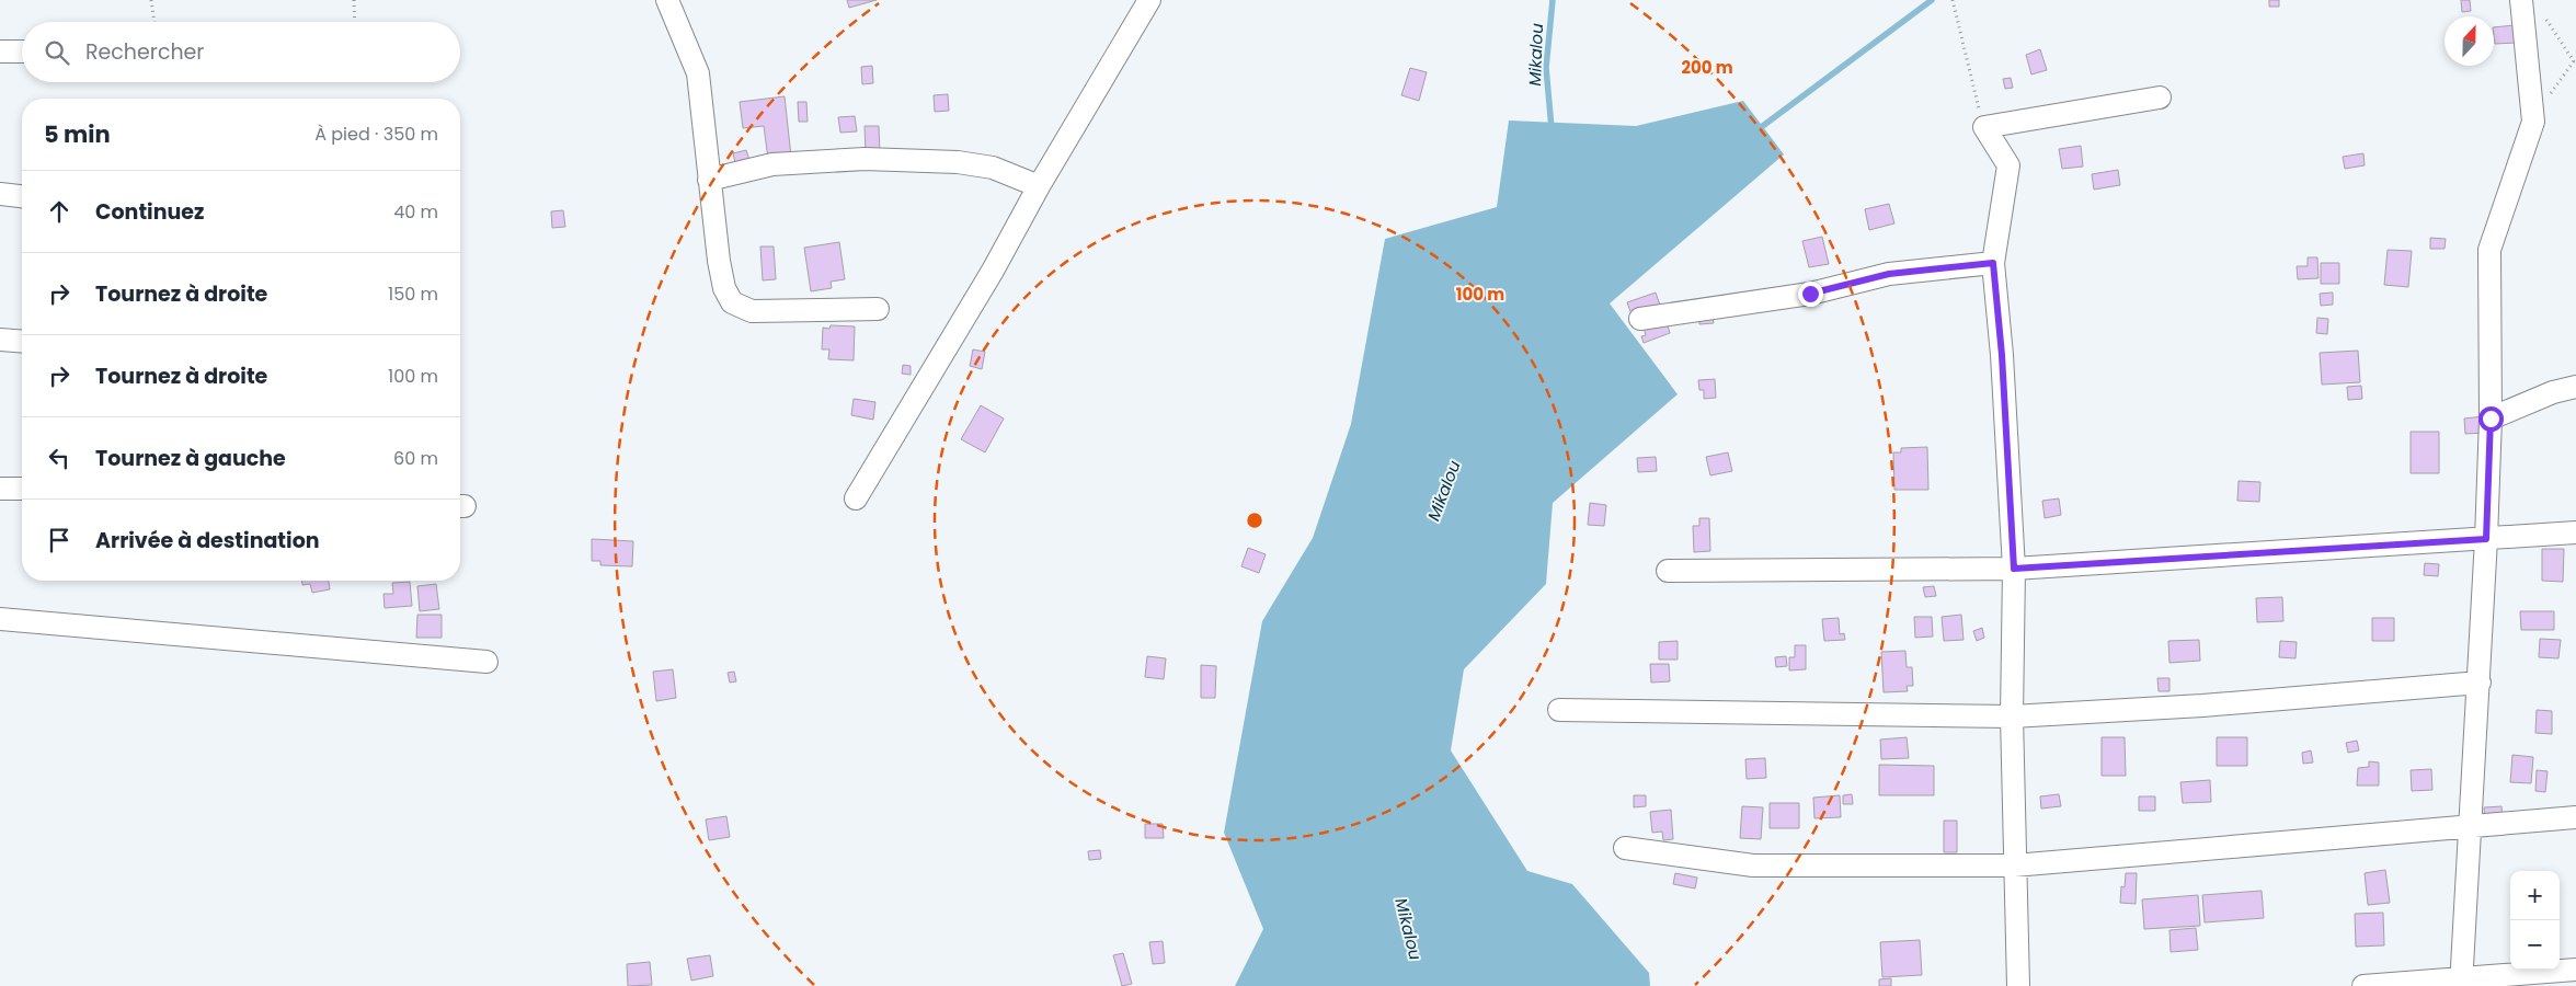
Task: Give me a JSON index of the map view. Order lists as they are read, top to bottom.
{
  "water": ["Mikalou"],
  "north": "top",
  "page": {
    "search": "Rechercher",
    "heading": ["5 min", "À pied · 350 m"],
    "list": [
      ["Continuez", "40 m"],
      ["Tournez à droite", "150 m"],
      ["Tournez à droite", "100 m"],
      ["Tournez à gauche", "60 m"],
      "Arrivée à destination"
    ],
    "map_buttons": ["+", "−"]
  },
  "rings": ["200 m", "100 m"]
}
